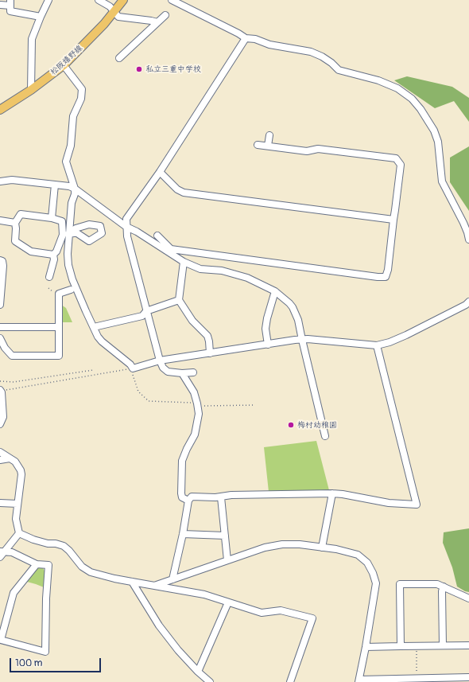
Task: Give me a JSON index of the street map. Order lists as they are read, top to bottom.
{
  "streets": {
    "main road": ["松阪嬉野線"]
  },
  "places": ["私立三重中学校", "梅村幼稚園"],
  "scale_bar": "100 m"
}
